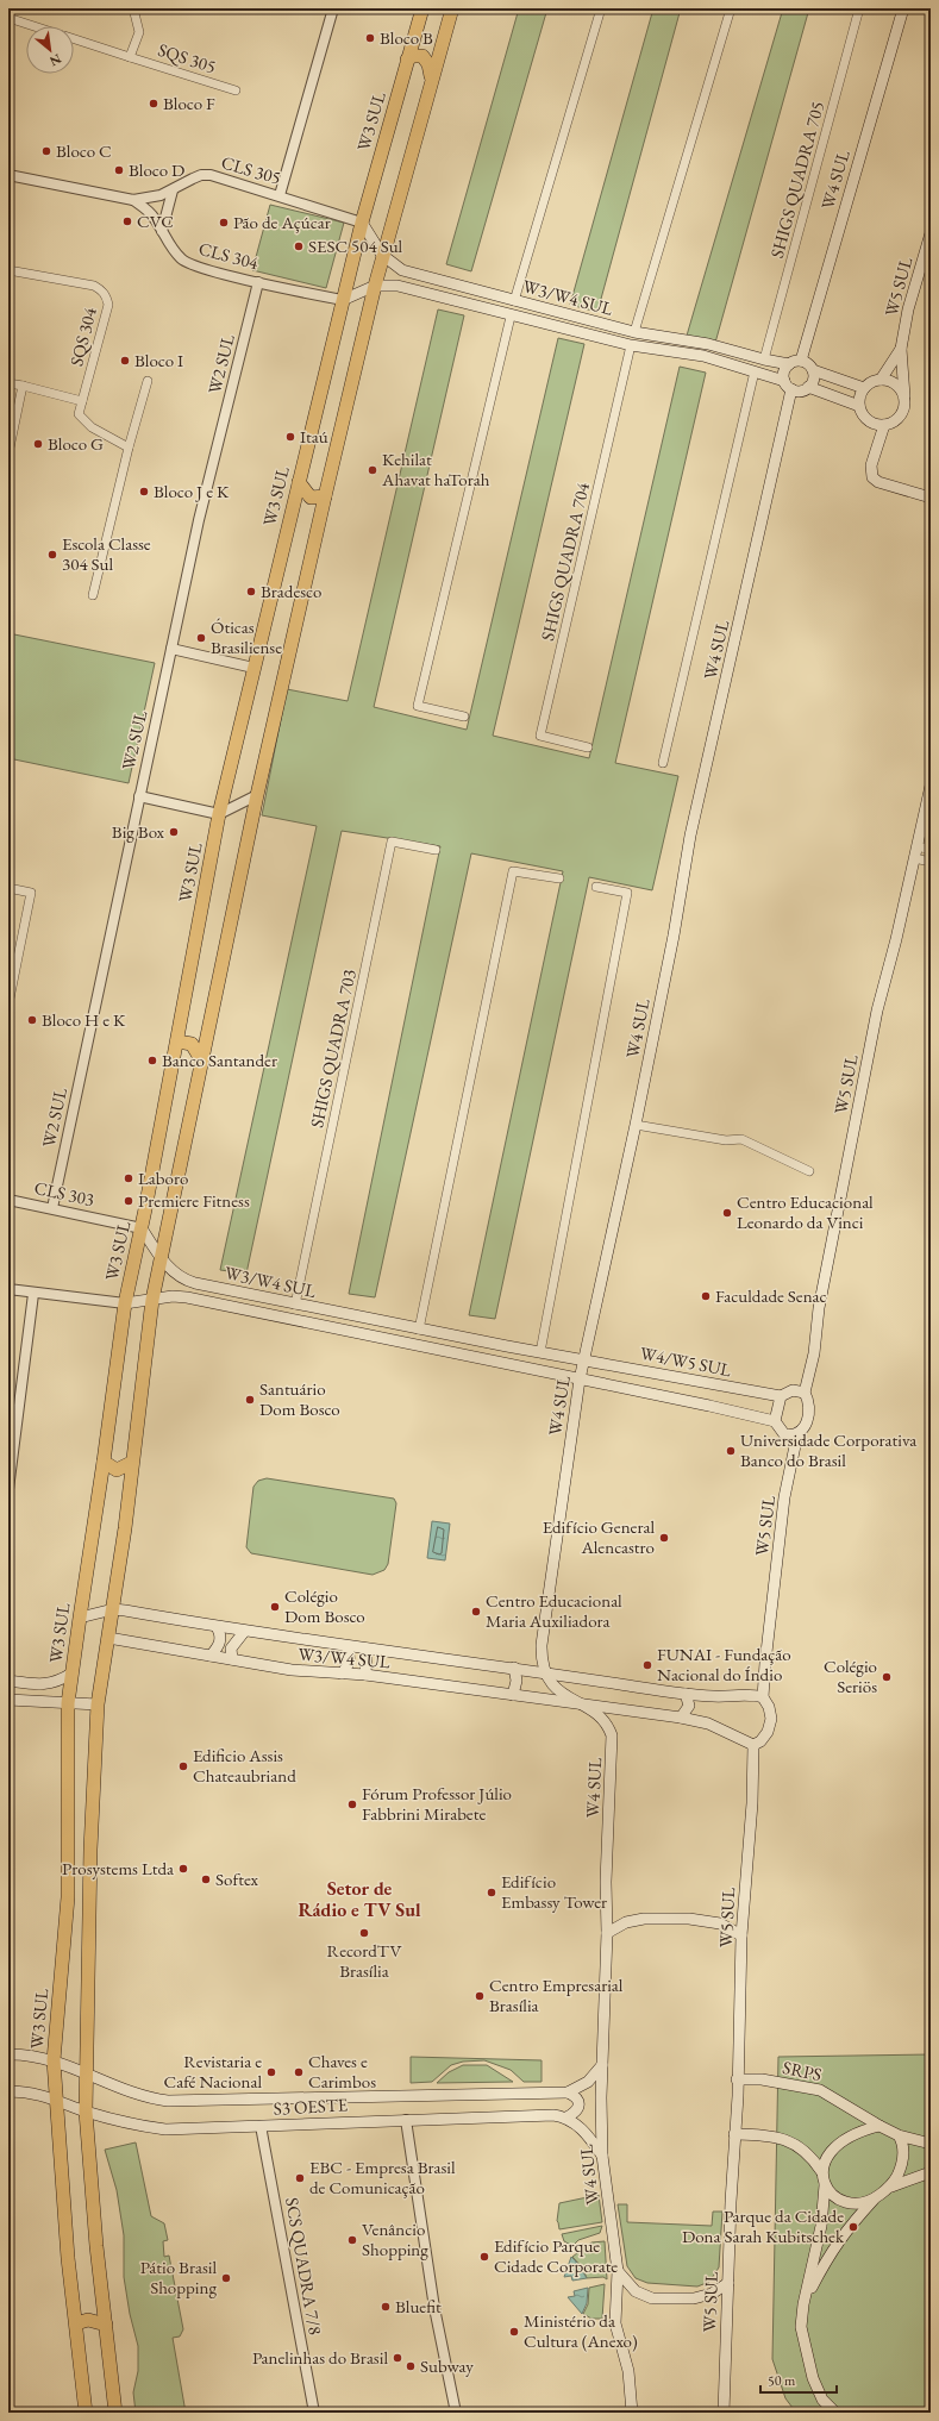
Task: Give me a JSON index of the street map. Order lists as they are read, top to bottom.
{
  "streets": {
    "main road": [
      "W3 SUL",
      "W4 SUL",
      "W5 SUL",
      "W3/W4 SUL",
      "W4/W5 SUL",
      "SRPS",
      "S3 OESTE"
    ],
    "street": [
      "SQS 305",
      "CLS 305",
      "SHIGS QUADRA 705",
      "CLS 304",
      "SQS 304",
      "W2 SUL",
      "SHIGS QUADRA 704",
      "SHIGS QUADRA 703",
      "CLS 303",
      "SCS QUADRA 7/8"
    ]
  },
  "crossings": [
    ["W3 SUL", "CLS 305"],
    ["W3 SUL", "CLS 304"],
    ["W3 SUL", "W3/W4 SUL"],
    ["W3 SUL", "CLS 303"],
    ["W3 SUL", "S3 OESTE"],
    ["CLS 305", "CLS 304"],
    ["CLS 305", "W3/W4 SUL"],
    ["SHIGS QUADRA 705", "W3/W4 SUL"],
    ["W4 SUL", "W3/W4 SUL"],
    ["W4 SUL", "W4/W5 SUL"],
    ["W4 SUL", "S3 OESTE"],
    ["CLS 304", "W3/W4 SUL"],
    ["CLS 304", "W2 SUL"],
    ["W5 SUL", "W4/W5 SUL"],
    ["W5 SUL", "SRPS"],
    ["W3/W4 SUL", "SHIGS QUADRA 704"],
    ["W3/W4 SUL", "SHIGS QUADRA 703"],
    ["W3/W4 SUL", "CLS 303"],
    ["W3/W4 SUL", "W4/W5 SUL"],
    ["W2 SUL", "CLS 303"],
    ["S3 OESTE", "SCS QUADRA 7/8"]
  ],
  "districts": ["Setor de Rádio e TV Sul"],
  "places": [
    "Bloco B",
    "Bloco F",
    "Bloco C",
    "Bloco D",
    "CVC",
    "Pão de Açúcar",
    "SESC 504 Sul",
    "Bloco I",
    "Itaú",
    "Bloco G",
    "Kehilat Ahavat haTorah",
    "Bloco J e K",
    "Escola Classe 304 Sul",
    "Bradesco",
    "Óticas Brasiliense",
    "Big Box",
    "Bloco H e K",
    "Banco Santander",
    "Laboro",
    "Premiere Fitness",
    "Centro Educacional Leonardo da Vinci",
    "Faculdade Senac",
    "Santuário Dom Bosco",
    "Universidade Corporativa Banco do Brasil",
    "Edifício General Alencastro",
    "Colégio Dom Bosco",
    "Centro Educacional Maria Auxiliadora",
    "FUNAI - Fundação Nacional do Índio",
    "Colégio Seriös",
    "Edificio Assis Chateaubriand",
    "Fórum Professor Júlio Fabbrini Mirabete",
    "Prosystems Ltda",
    "Softex",
    "Edifício Embassy Tower",
    "RecordTV Brasília",
    "Centro Empresarial Brasília",
    "Revistaria e Café Nacional",
    "Chaves e Carimbos",
    "EBC - Empresa Brasil de Comunicação",
    "Parque da Cidade Dona Sarah Kubitschek",
    "Venâncio Shopping",
    "Edifício Parque Cidade Corporate",
    "Pátio Brasil Shopping",
    "Bluefit",
    "Ministério da Cultura (Anexo)",
    "Panelinhas do Brasil",
    "Subway"
  ],
  "scale_bar": "50 m",
  "north": "bottom right"
}
